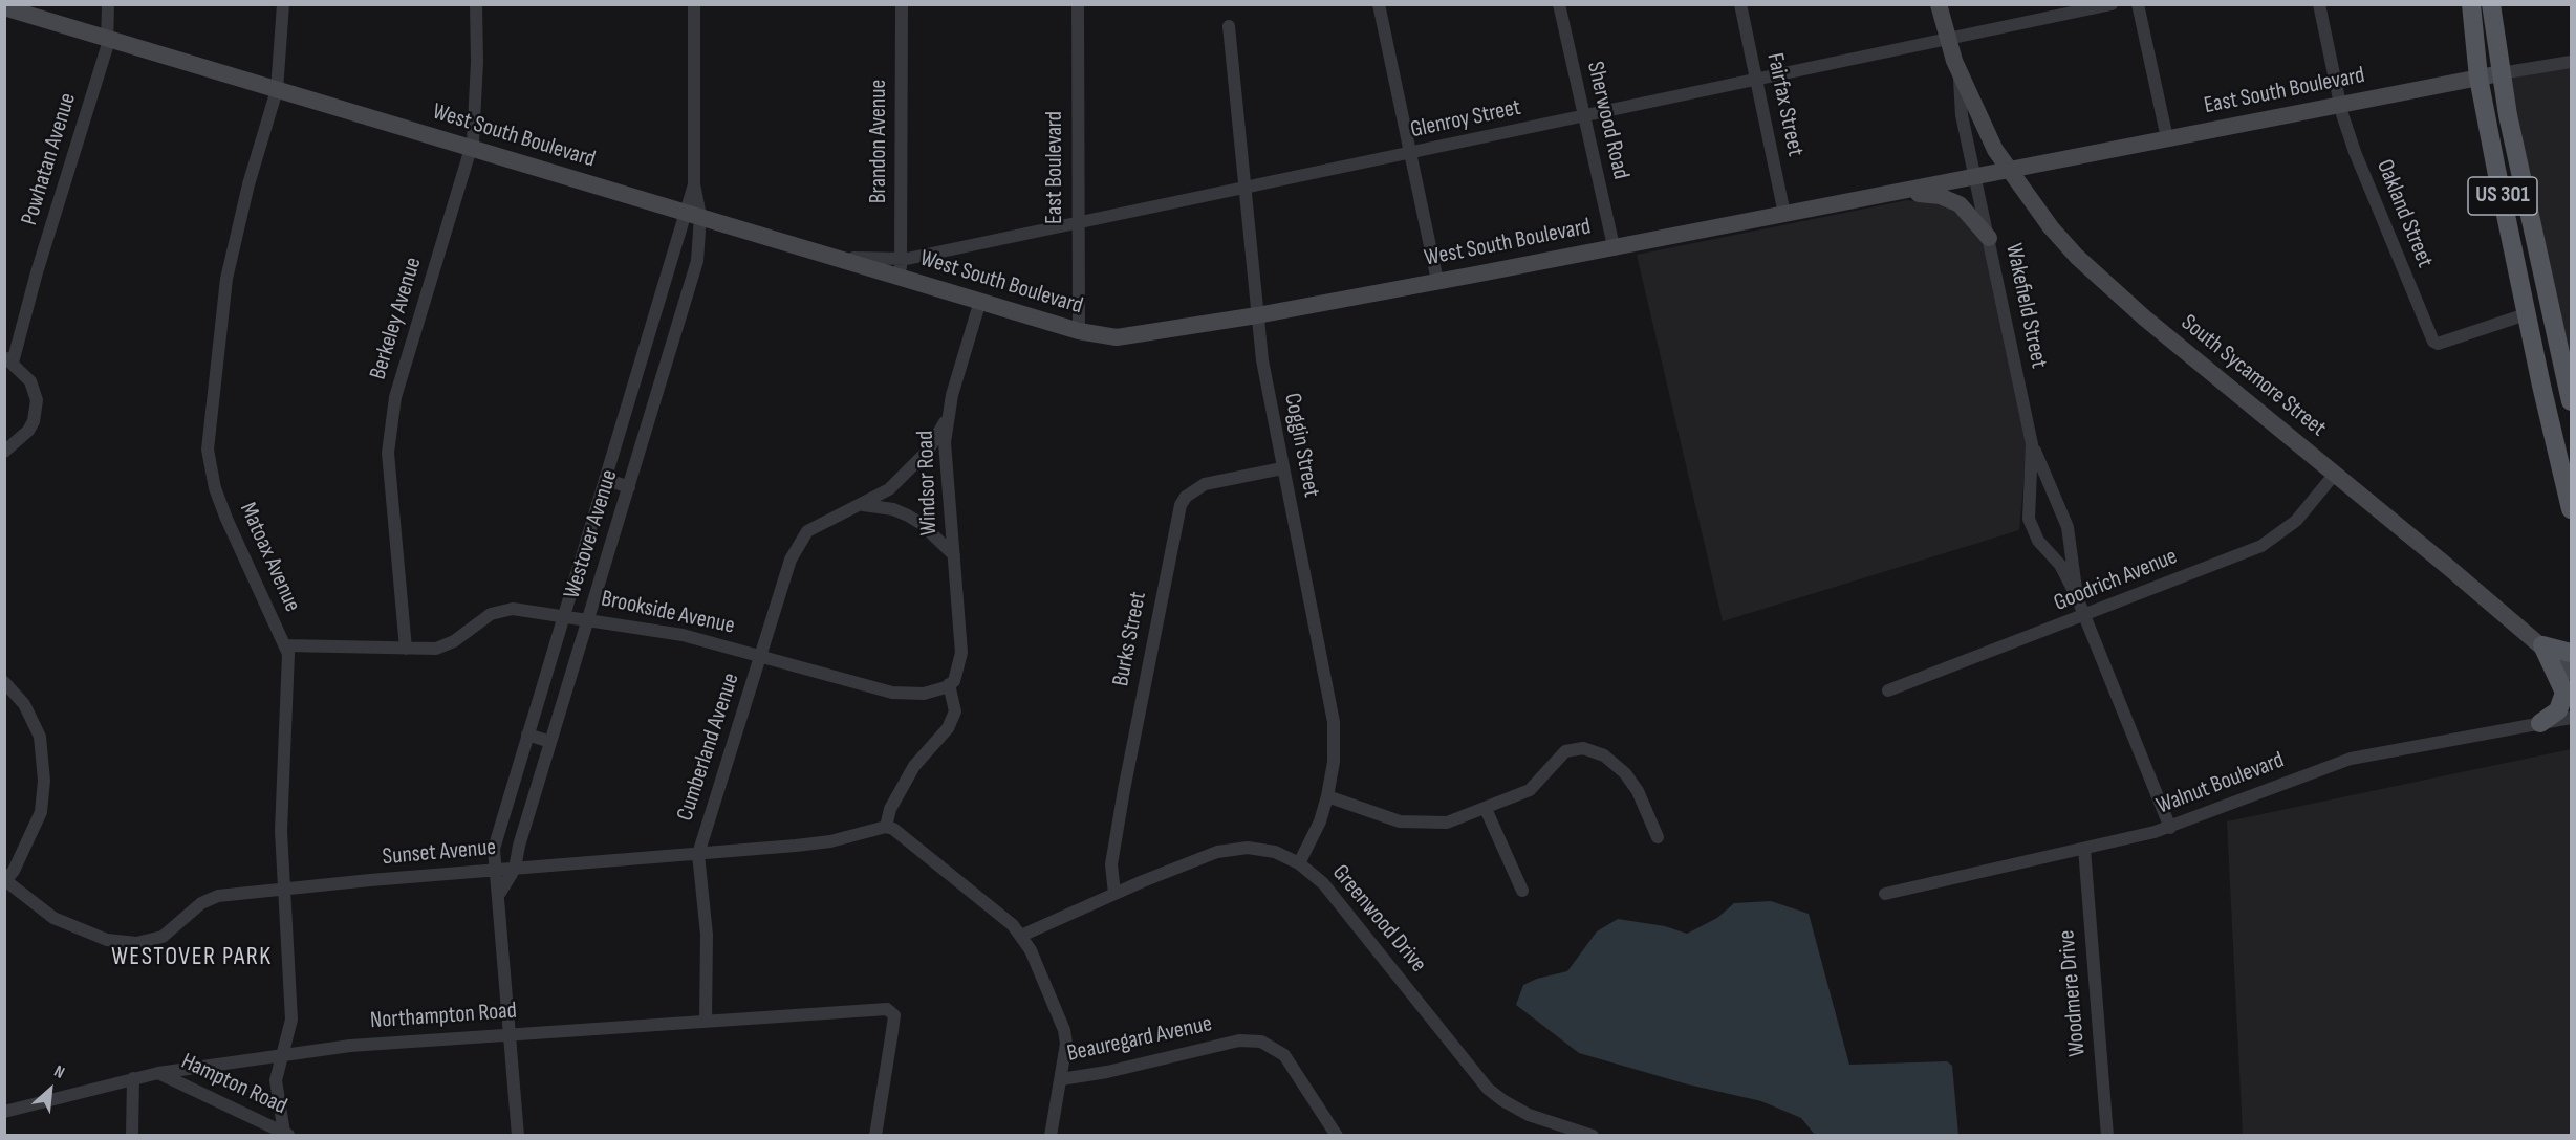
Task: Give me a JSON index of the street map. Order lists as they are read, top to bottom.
{
  "streets": {
    "main road": ["US 301"],
    "street": [
      "East South Boulevard",
      "Fairfax Street",
      "Glenroy Street",
      "Sherwood Road",
      "West South Boulevard",
      "Brandon Avenue",
      "Powhatan Avenue",
      "East Boulevard",
      "Oakland Street",
      "Wakefield Street",
      "Berkeley Avenue",
      "South Sycamore Street",
      "Coggin Street",
      "Windsor Road",
      "Westover Avenue",
      "Matoax Avenue",
      "Goodrich Avenue",
      "Brookside Avenue",
      "Burks Street",
      "Cumberland Avenue",
      "Walnut Boulevard",
      "Sunset Avenue",
      "Greenwood Drive",
      "Woodmere Drive",
      "Northampton Road",
      "Beauregard Avenue",
      "Hampton Road"
    ]
  },
  "crossings": [
    ["East South Boulevard", "West South Boulevard"],
    ["East South Boulevard", "US 301"],
    ["East South Boulevard", "Oakland Street"],
    ["East South Boulevard", "South Sycamore Street"],
    ["Fairfax Street", "Glenroy Street"],
    ["Fairfax Street", "West South Boulevard"],
    ["Glenroy Street", "Sherwood Road"],
    ["Glenroy Street", "West South Boulevard"],
    ["Glenroy Street", "Brandon Avenue"],
    ["Glenroy Street", "East Boulevard"],
    ["Glenroy Street", "South Sycamore Street"],
    ["Glenroy Street", "Coggin Street"],
    ["Sherwood Road", "West South Boulevard"],
    ["West South Boulevard", "Brandon Avenue"],
    ["West South Boulevard", "Powhatan Avenue"],
    ["West South Boulevard", "East Boulevard"],
    ["West South Boulevard", "Wakefield Street"],
    ["West South Boulevard", "Berkeley Avenue"],
    ["West South Boulevard", "South Sycamore Street"],
    ["West South Boulevard", "Coggin Street"],
    ["West South Boulevard", "Windsor Road"],
    ["West South Boulevard", "Westover Avenue"],
    ["West South Boulevard", "Matoax Avenue"],
    ["US 301", "Oakland Street"],
    ["Wakefield Street", "South Sycamore Street"],
    ["Wakefield Street", "Goodrich Avenue"],
    ["Wakefield Street", "Walnut Boulevard"],
    ["Berkeley Avenue", "Brookside Avenue"],
    ["South Sycamore Street", "Goodrich Avenue"],
    ["Coggin Street", "Burks Street"],
    ["Coggin Street", "Greenwood Drive"],
    ["Windsor Road", "Brookside Avenue"],
    ["Windsor Road", "Cumberland Avenue"],
    ["Westover Avenue", "Brookside Avenue"],
    ["Westover Avenue", "Sunset Avenue"],
    ["Westover Avenue", "Northampton Road"],
    ["Matoax Avenue", "Brookside Avenue"],
    ["Matoax Avenue", "Sunset Avenue"],
    ["Matoax Avenue", "Northampton Road"],
    ["Matoax Avenue", "Hampton Road"],
    ["Brookside Avenue", "Cumberland Avenue"],
    ["Burks Street", "Greenwood Drive"],
    ["Cumberland Avenue", "Sunset Avenue"],
    ["Cumberland Avenue", "Northampton Road"],
    ["Walnut Boulevard", "Woodmere Drive"],
    ["Sunset Avenue", "Beauregard Avenue"],
    ["Greenwood Drive", "Beauregard Avenue"],
    ["Northampton Road", "Hampton Road"]
  ],
  "districts": ["WESTOVER PARK"],
  "north": "top right"
}
